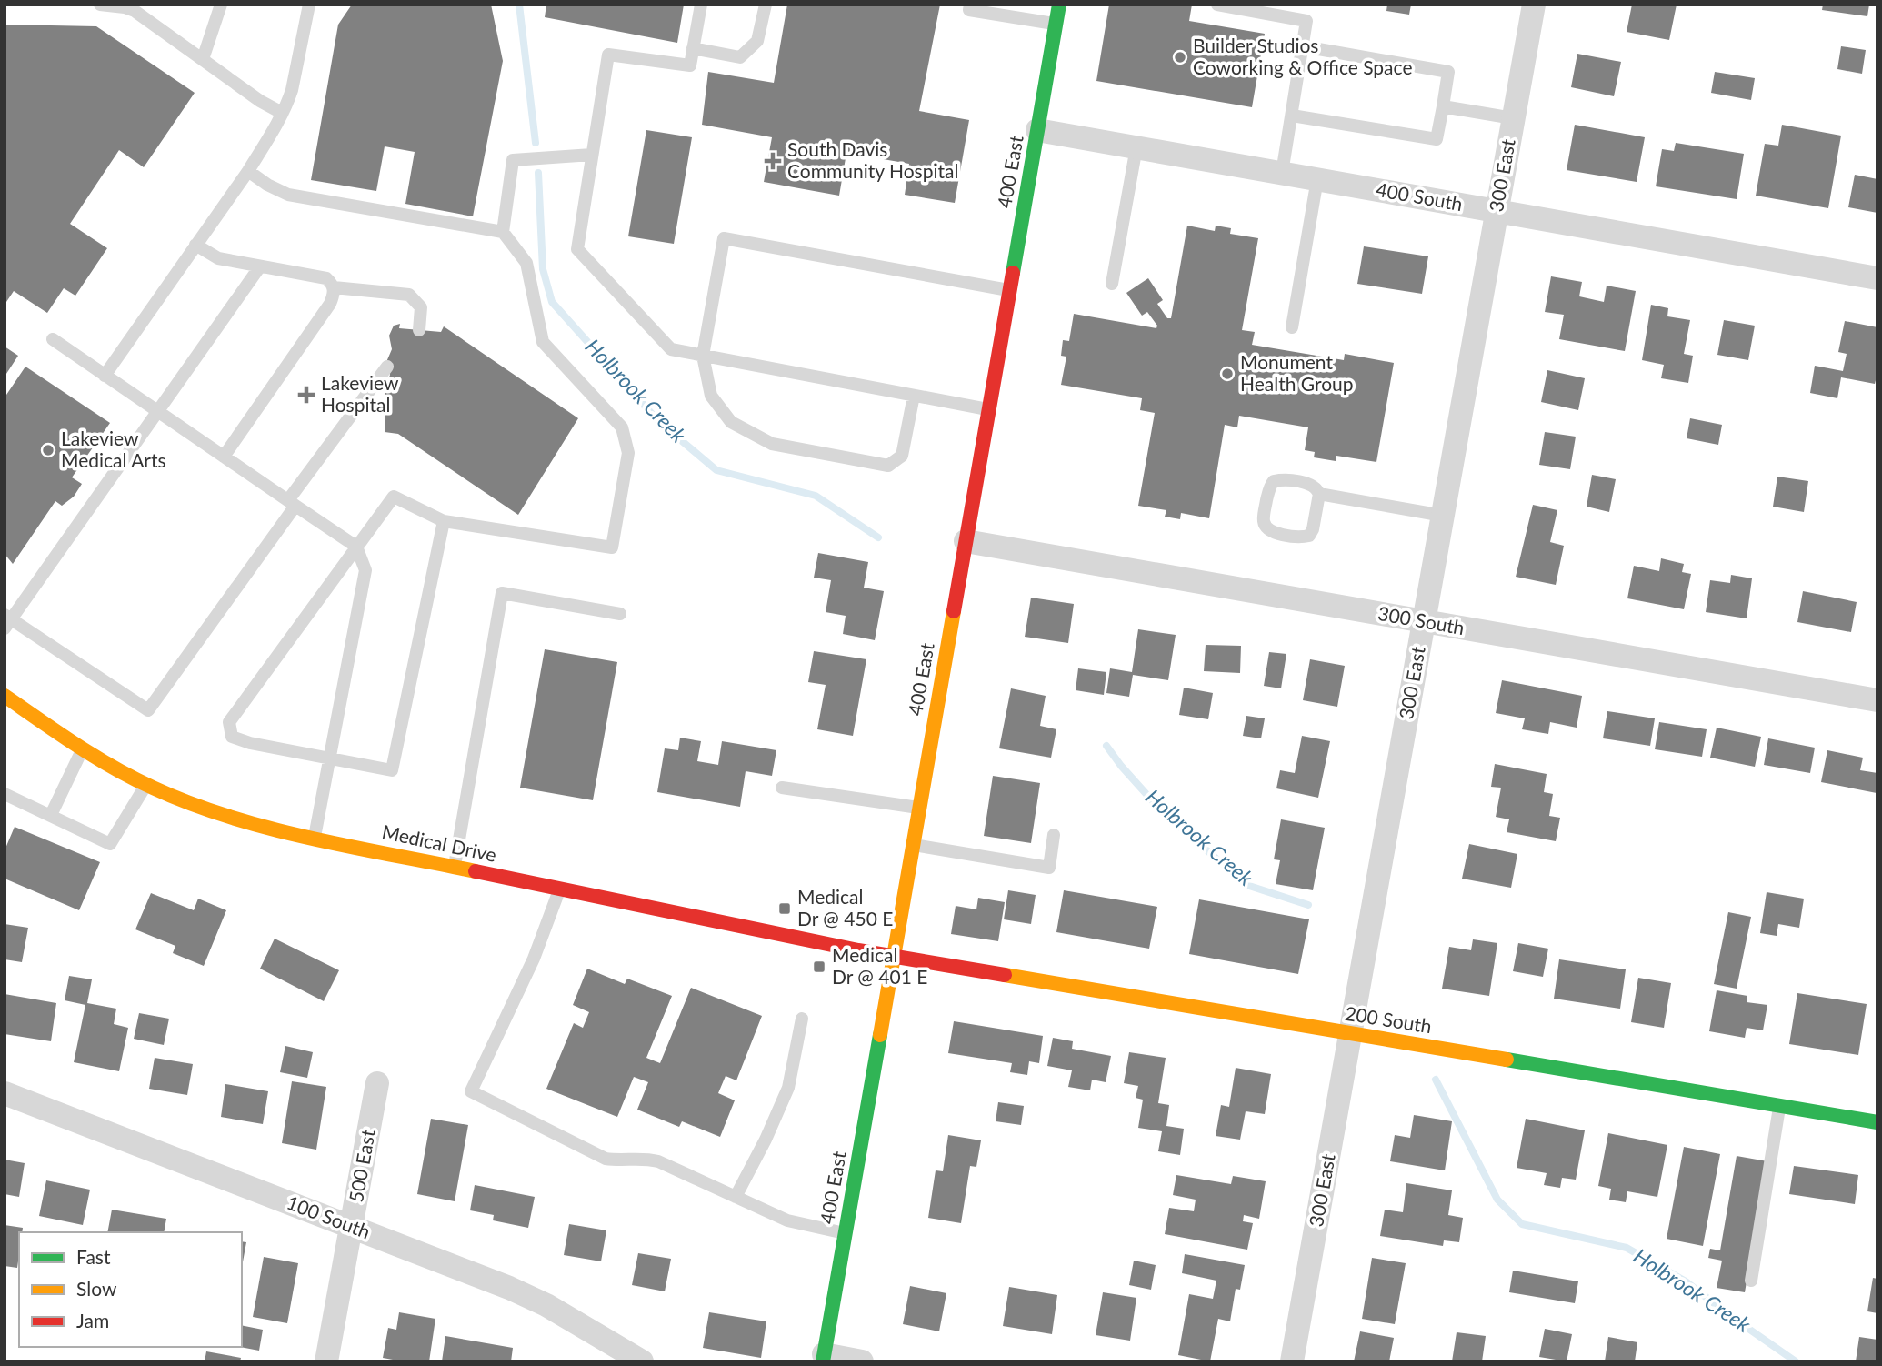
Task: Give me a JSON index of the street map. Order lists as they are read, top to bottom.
{
  "streets": {
    "street": [
      "400 East",
      "300 East",
      "400 South",
      "300 South",
      "Medical Drive",
      "200 South",
      "500 East",
      "100 South"
    ]
  },
  "crossings": [
    ["400 East", "400 South"],
    ["400 East", "300 South"],
    ["400 East", "Medical Drive"],
    ["400 East", "200 South"],
    ["300 East", "400 South"],
    ["300 East", "300 South"],
    ["300 East", "200 South"],
    ["Medical Drive", "200 South"],
    ["500 East", "100 South"]
  ],
  "water": ["Holbrook Creek"],
  "places": {
    "other": ["Builder Studios Coworking & Office Space", "Monument Health Group", "Lakeview Medical Arts"],
    "health": ["South Davis Community Hospital", "Lakeview Hospital"],
    "transit": ["Medical Dr @ 450 E", "Medical Dr @ 401 E"]
  },
  "legend": ["Fast", "Slow", "Jam"]
}
